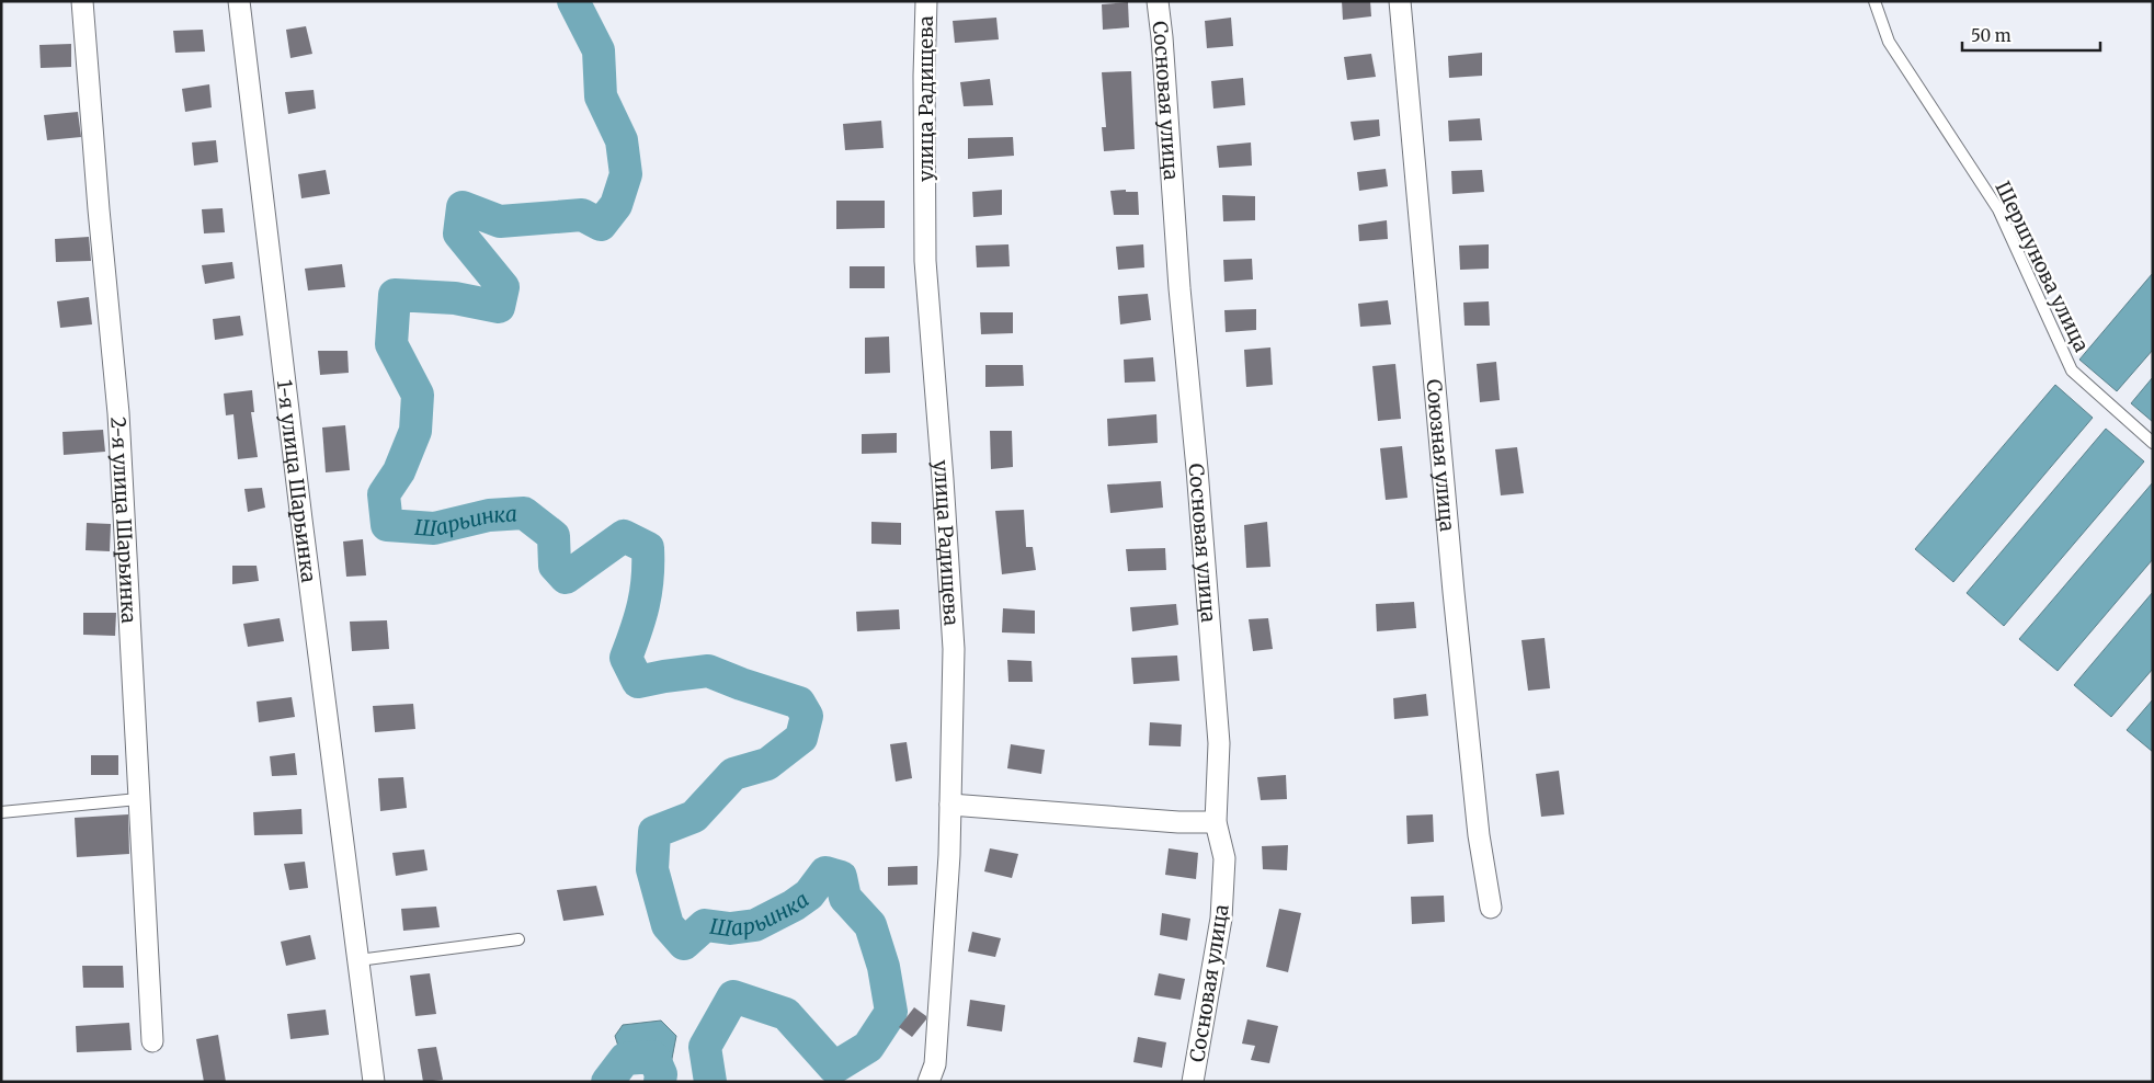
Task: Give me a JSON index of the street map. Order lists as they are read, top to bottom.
{
  "streets": {
    "street": [
      "улица Радищева",
      "Сосновая улица",
      "Союзная улица",
      "1-я улица Шарьинка",
      "2-я улица Шарьинка"
    ],
    "lane": ["Шершунова улица"]
  },
  "water": ["Шарьинка"],
  "scale_bar": "50 m"
}
